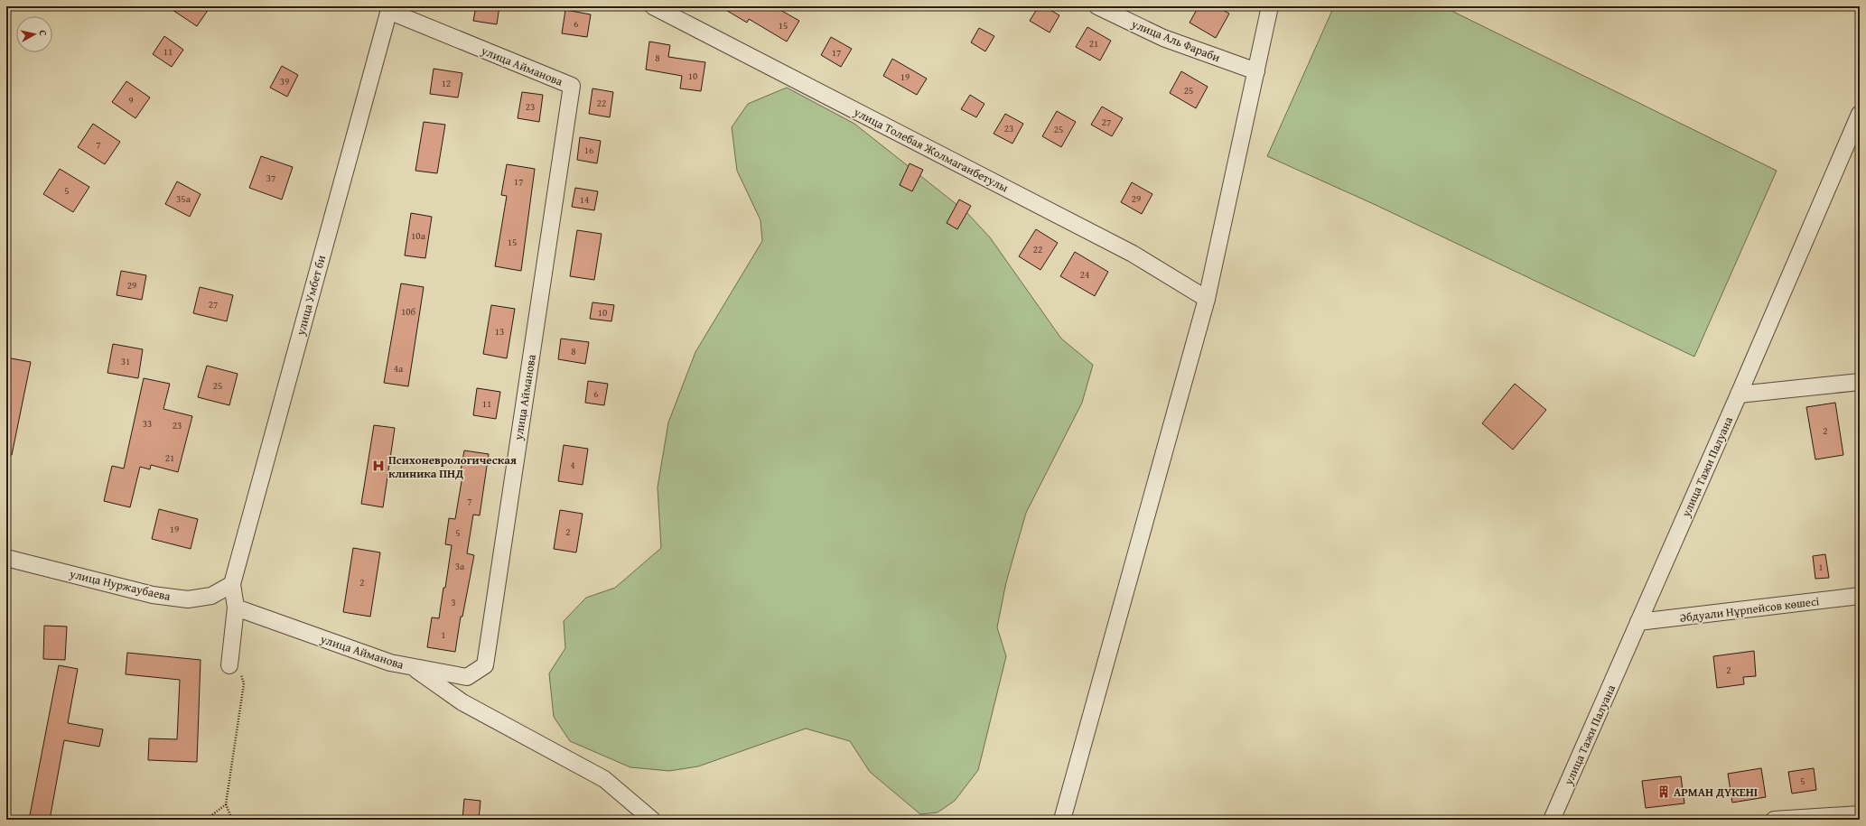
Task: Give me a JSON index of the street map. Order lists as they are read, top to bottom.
{
  "streets": {
    "street": [
      "улица Аль Фараби",
      "улица Айманова",
      "улица Толебая Жолмаганбетулы",
      "улица Умбет би",
      "улица Тажи Палуана",
      "улица Нуржаубаева",
      "Әбдуали Нұрпейсов көшесі"
    ]
  },
  "crossings": [
    ["улица Айманова", "улица Умбет би"],
    ["улица Умбет би", "улица Нуржаубаева"],
    ["улица Тажи Палуана", "Әбдуали Нұрпейсов көшесі"]
  ],
  "places": {
    "hospital": ["Психоневрологическая клиника ПНД"],
    "building": ["АРМАН ДҮКЕНІ"]
  },
  "house_numbers": [
    "6",
    "15",
    "21",
    "11",
    "17",
    "8",
    "10",
    "19",
    "39",
    "12",
    "25",
    "9",
    "22",
    "23",
    "27",
    "23",
    "25",
    "7",
    "16",
    "37",
    "17",
    "5",
    "35а",
    "29",
    "14",
    "10а",
    "15",
    "22",
    "24",
    "29",
    "27",
    "10б",
    "10",
    "13",
    "8",
    "31",
    "4а",
    "25",
    "6",
    "11",
    "33",
    "23",
    "2",
    "21",
    "4",
    "7",
    "19",
    "2",
    "5",
    "3а",
    "1",
    "2",
    "3",
    "1",
    "2",
    "5"
  ],
  "north": "right"
}
